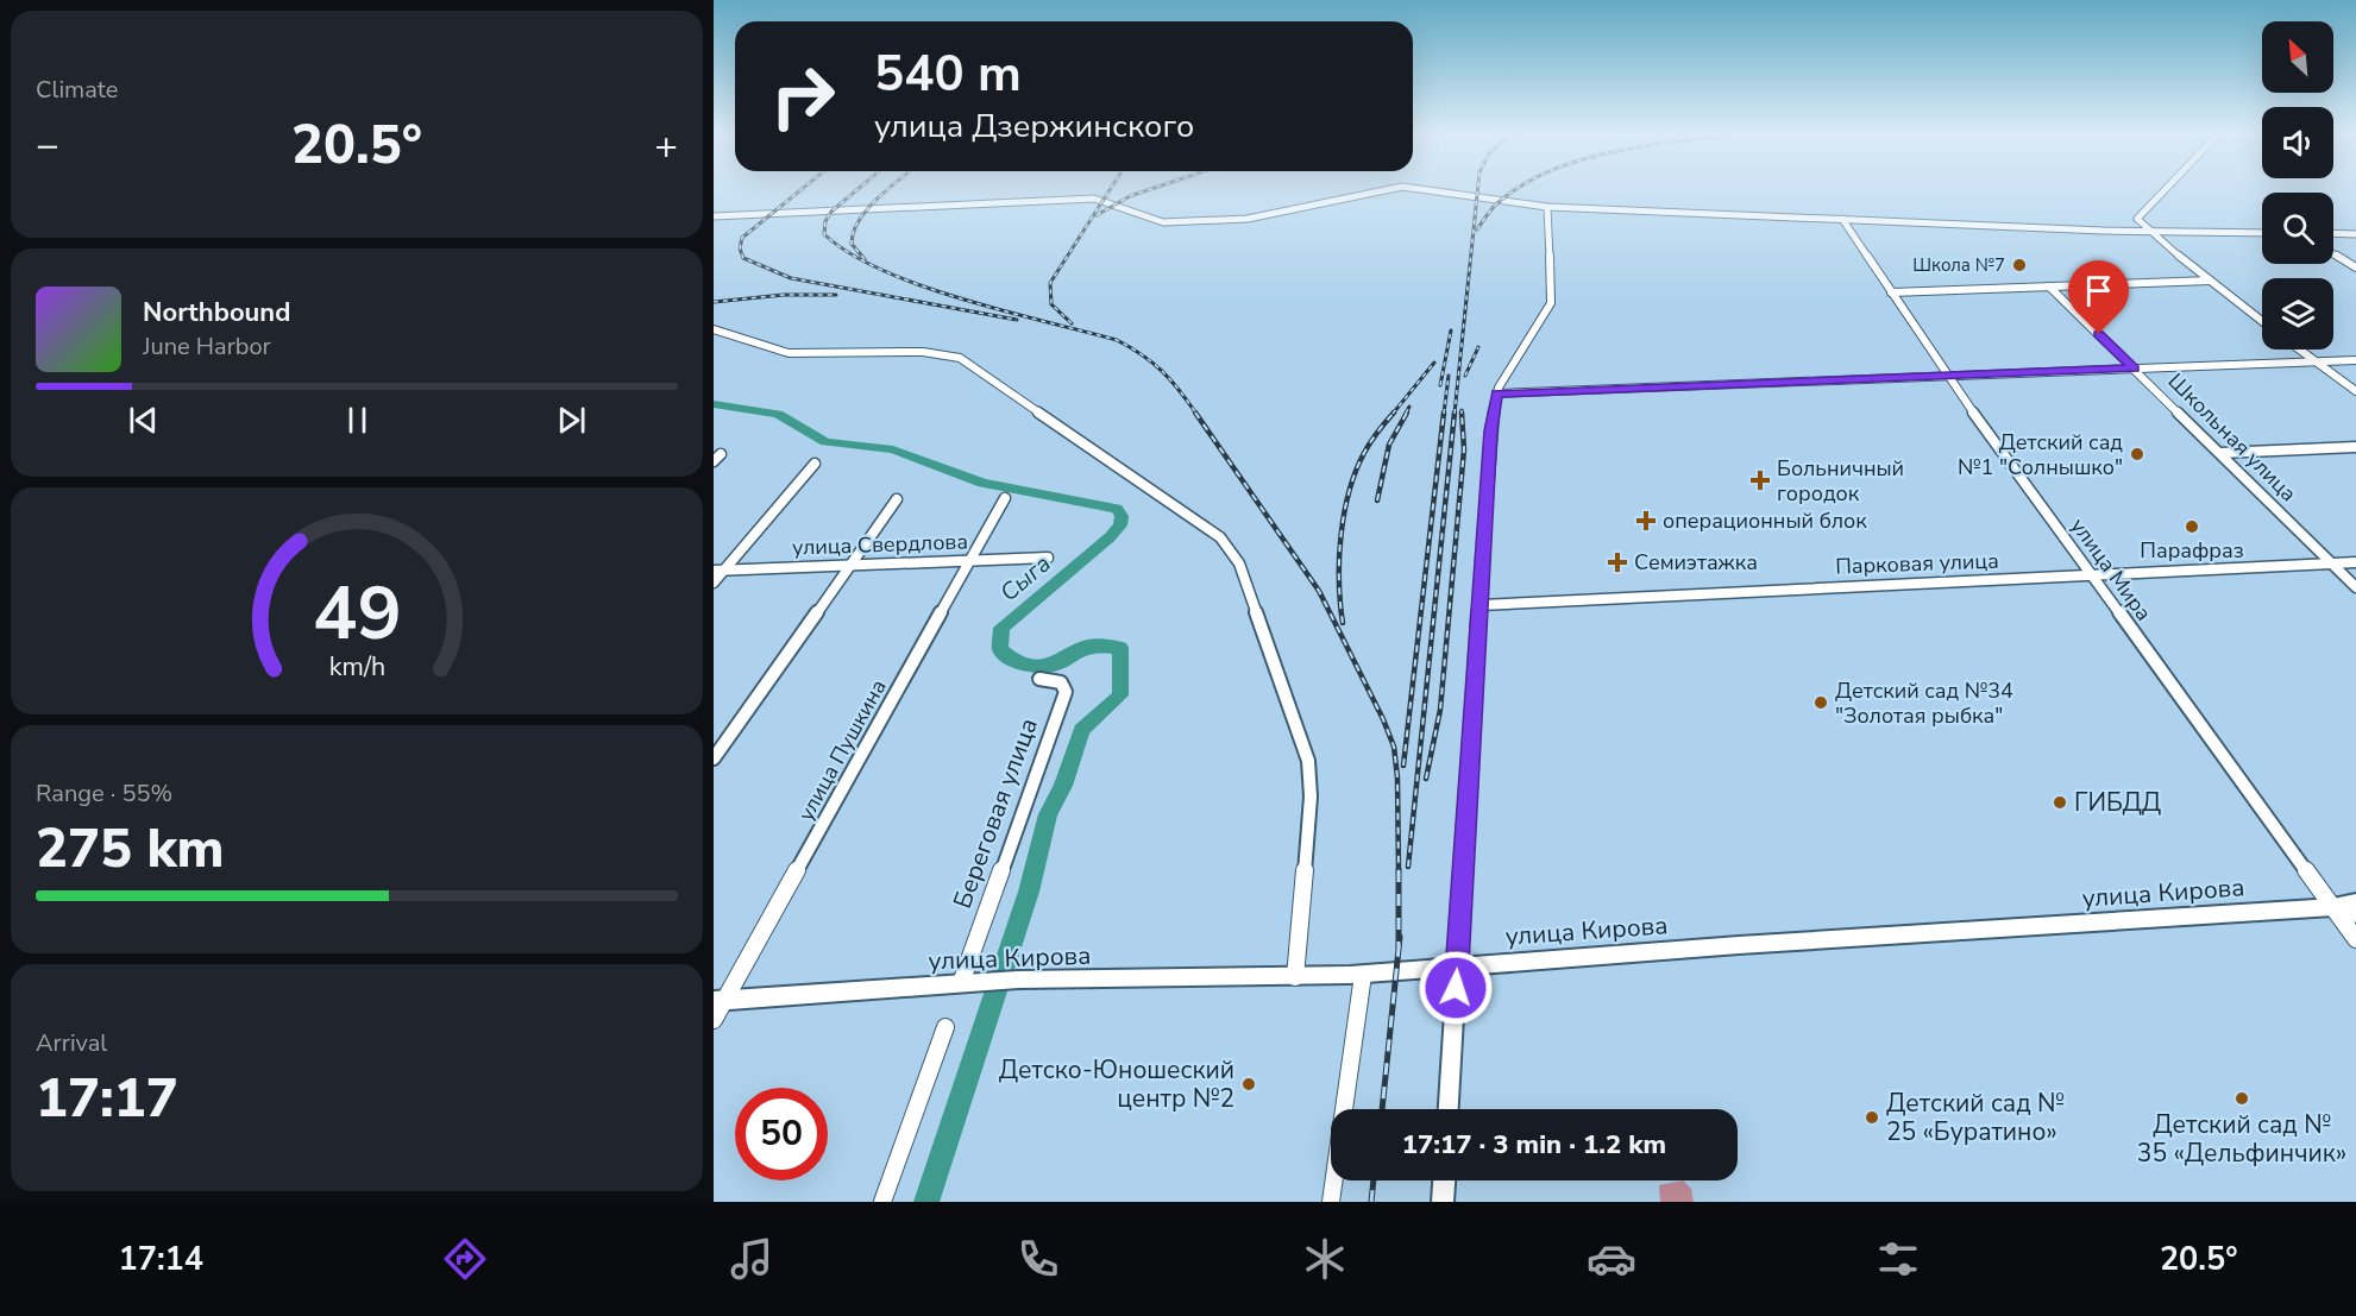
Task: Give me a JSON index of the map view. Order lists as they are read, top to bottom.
{
  "streets": {
    "main road": ["улица Кирова"],
    "street": [
      "Школьная улица",
      "улица Свердлова",
      "Парковая улица",
      "улица Мира",
      "улица Пушкина",
      "Береговая улица"
    ]
  },
  "crossings": [
    ["Школьная улица", "Парковая улица"],
    ["улица Свердлова", "улица Пушкина"],
    ["Парковая улица", "улица Мира"],
    ["улица Мира", "улица Кирова"],
    ["улица Пушкина", "улица Кирова"],
    ["Береговая улица", "улица Кирова"]
  ],
  "water": ["Сыга"],
  "places": {
    "other": [
      "Школа №7",
      "Детский сад №1 \"Солнышко\"",
      "Парафраз",
      "Детский сад №34 \"Золотая рыбка\"",
      "ГИБДД",
      "Детско-Юношеский центр №2",
      "Детский сад № 35 «Дельфинчик»",
      "Детский сад № 25 «Буратино»"
    ],
    "health": ["Больничный городок", "операционный блок", "Семиэтажка"]
  },
  "north": "top left",
  "page": {
    "tile": [
      "Climate",
      ["Range · 55%", "275 km"],
      ["Arrival", "17:17"]
    ],
    "turn": ["540 m", "улица Дзержинского"],
    "heat": ["−", "20.5°", "+"],
    "song": ["Northbound", "June Harbor"],
    "limit": "50",
    "trip": "17:17 · 3 min · 1.2 km",
    "tabs": ["17:14", "20.5°"],
    "gauge": ["49", "km/h"]
  }
}
